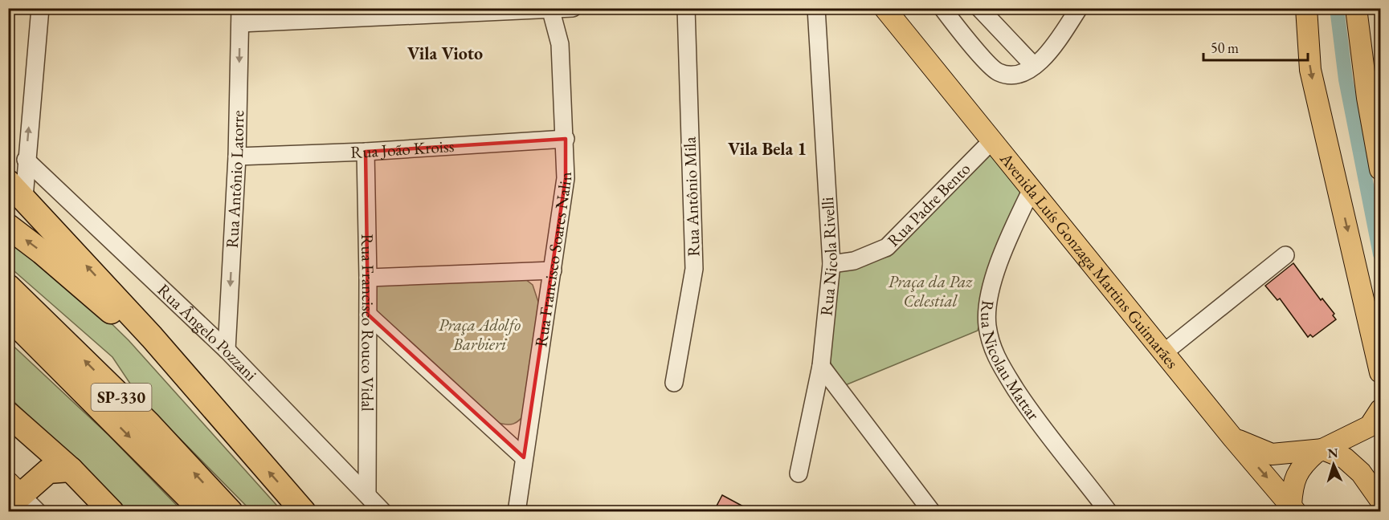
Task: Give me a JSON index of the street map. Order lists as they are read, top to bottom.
{
  "streets": {
    "highway": ["SP-330"],
    "main road": ["Avenida Luís Gonzaga Martins Guimarães"],
    "street": [
      "Rua João Kroiss",
      "Rua Antônio Latorre",
      "Rua Antônio Mila",
      "Rua Padre Bento",
      "Rua Nicola Rivelli",
      "Rua Francisco Soares Nalin",
      "Rua Francisco Rouco Vidal",
      "Rua Ângelo Pozzani",
      "Rua Nicolau Mattar"
    ]
  },
  "crossings": [
    ["Rua João Kroiss", "Rua Antônio Latorre"],
    ["Rua João Kroiss", "Rua Francisco Soares Nalin"],
    ["Rua João Kroiss", "Rua Francisco Rouco Vidal"],
    ["Rua Antônio Latorre", "Rua Ângelo Pozzani"],
    ["Rua Padre Bento", "Rua Nicola Rivelli"],
    ["Rua Padre Bento", "Avenida Luís Gonzaga Martins Guimarães"],
    ["Avenida Luís Gonzaga Martins Guimarães", "Rua Nicolau Mattar"],
    ["Rua Francisco Rouco Vidal", "Rua Ângelo Pozzani"]
  ],
  "one_way": ["Rua Antônio Latorre"],
  "districts": ["Vila Vioto", "Vila Bela 1"],
  "parks": ["Praça da Paz Celestial", "Praça Adolfo Barbieri"],
  "scale_bar": "50 m",
  "north": "top"
}
